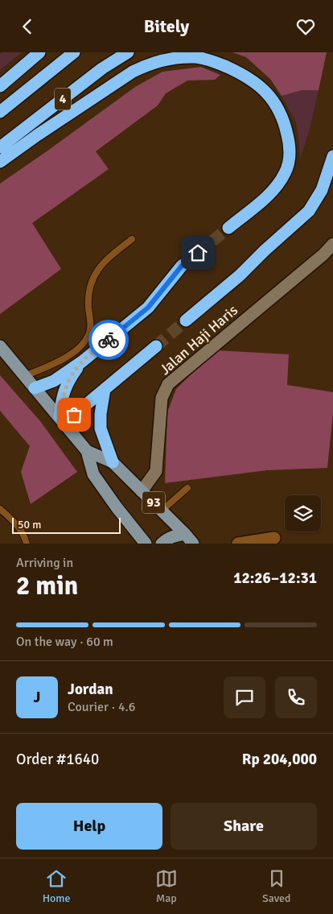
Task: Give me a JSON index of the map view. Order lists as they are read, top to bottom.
{
  "streets": {
    "highway": ["4"],
    "main road": ["93"],
    "street": ["Jalan Haji Haris"]
  },
  "crossings": [
    ["Jalan Haji Haris", "93"]
  ],
  "scale_bar": "50 m",
  "page": {
    "header": "Bitely",
    "scale": "50 m",
    "heading": ["2 min", "Arriving in", "12:26–12:31"],
    "panel": [
      "Jordan",
      "Courier · 4.6",
      "Order #1640",
      "Rp 204,000"
    ],
    "bar": "On the way · 60 m",
    "round": "J",
    "buttons": ["Help", "Share"],
    "tabs": ["Home", "Map", "Saved"]
  }
}
